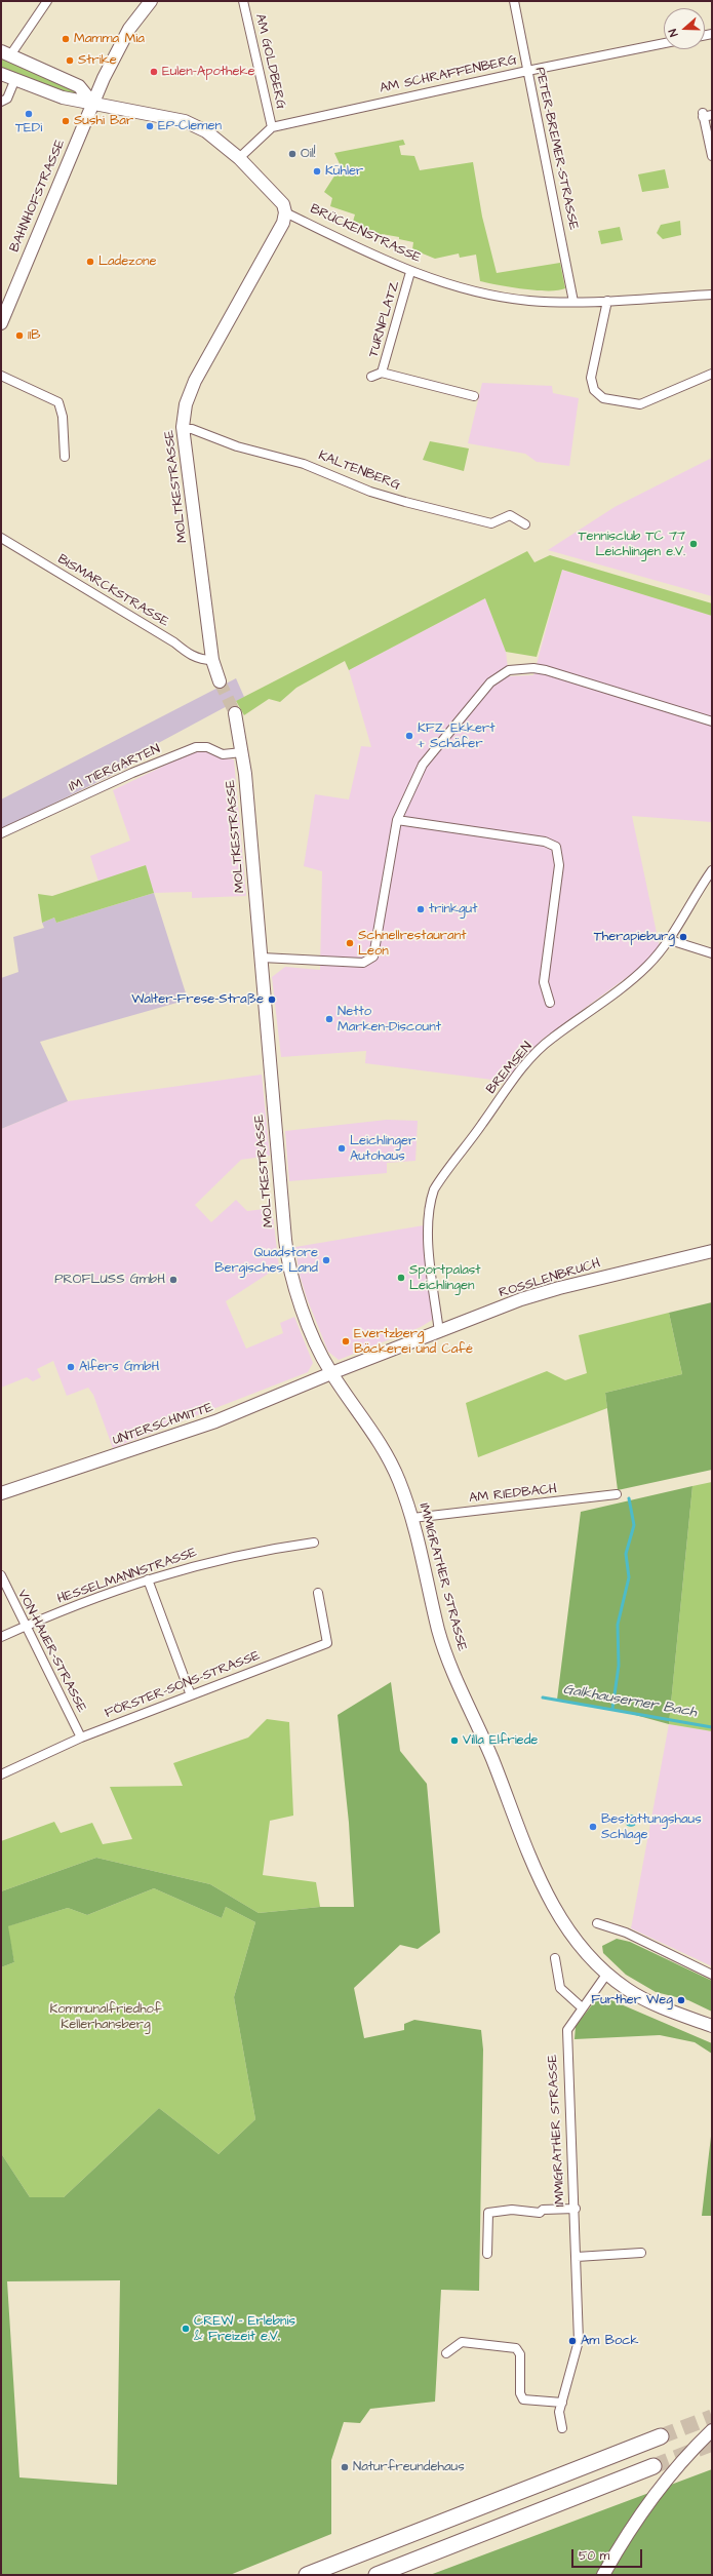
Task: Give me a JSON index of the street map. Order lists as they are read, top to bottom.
{
  "streets": {
    "street": [
      "AM GOLDBERG",
      "AM SCHRAFFENBERG",
      "PETER-BREMER-STRASSE",
      "BAHNHOFSTRASSE",
      "BRÜCKENSTRASSE",
      "TURNPLATZ",
      "KALTENBERG",
      "MOLTKESTRASSE",
      "BISMARCKSTRASSE",
      "IM TIERGARTEN",
      "BREMSEN",
      "ROSSLENBRUCH",
      "UNTERSCHMITTE",
      "AM RIEDBACH",
      "HESSELMANNSTRASSE",
      "IMMIGRATHER STRASSE",
      "VON-HAUER-STRASSE",
      "FÖRSTER-SONS-STRASSE"
    ]
  },
  "crossings": [
    ["AM GOLDBERG", "AM SCHRAFFENBERG"],
    ["AM SCHRAFFENBERG", "PETER-BREMER-STRASSE"],
    ["PETER-BREMER-STRASSE", "BRÜCKENSTRASSE"],
    ["BRÜCKENSTRASSE", "TURNPLATZ"],
    ["BRÜCKENSTRASSE", "MOLTKESTRASSE"],
    ["KALTENBERG", "MOLTKESTRASSE"],
    ["MOLTKESTRASSE", "BISMARCKSTRASSE"],
    ["MOLTKESTRASSE", "IM TIERGARTEN"],
    ["MOLTKESTRASSE", "ROSSLENBRUCH"],
    ["MOLTKESTRASSE", "UNTERSCHMITTE"],
    ["MOLTKESTRASSE", "IMMIGRATHER STRASSE"],
    ["BREMSEN", "ROSSLENBRUCH"],
    ["ROSSLENBRUCH", "UNTERSCHMITTE"],
    ["ROSSLENBRUCH", "IMMIGRATHER STRASSE"],
    ["UNTERSCHMITTE", "IMMIGRATHER STRASSE"],
    ["AM RIEDBACH", "IMMIGRATHER STRASSE"],
    ["HESSELMANNSTRASSE", "VON-HAUER-STRASSE"],
    ["VON-HAUER-STRASSE", "FÖRSTER-SONS-STRASSE"]
  ],
  "water": ["Galkhauserner Bach"],
  "parks": ["Kommunalfriedhof Kellerhansberg"],
  "places": [
    "Mamma Mia",
    "Strike",
    "Eulen-Apotheke",
    "TEDi",
    "Sushi Bar",
    "EP-Clemen",
    "Oil!",
    "Kühler",
    "Ladezone",
    "11B",
    "Tennisclub TC 77 Leichlingen e.V.",
    "KFZ Ekkert + Schäfer",
    "trinkgut",
    "Therapieburg",
    "Schnellrestaurant Leon",
    "Walter-Frese-Straße",
    "Netto Marken-Discount",
    "Leichlinger Autohaus",
    "Quadstore Bergisches Land",
    "Sportpalast Leichlingen",
    "PROFLUSS GmbH",
    "Evertzberg Bäckerei und Café",
    "Alfers GmbH",
    "Villa Elfriede",
    "Bestattungshaus Schlage",
    "Further Weg",
    "CREW - Erlebnis & Freizeit e.V.",
    "Am Bock",
    "Naturfreundehaus"
  ],
  "scale_bar": "50 m",
  "north": "left"
}
